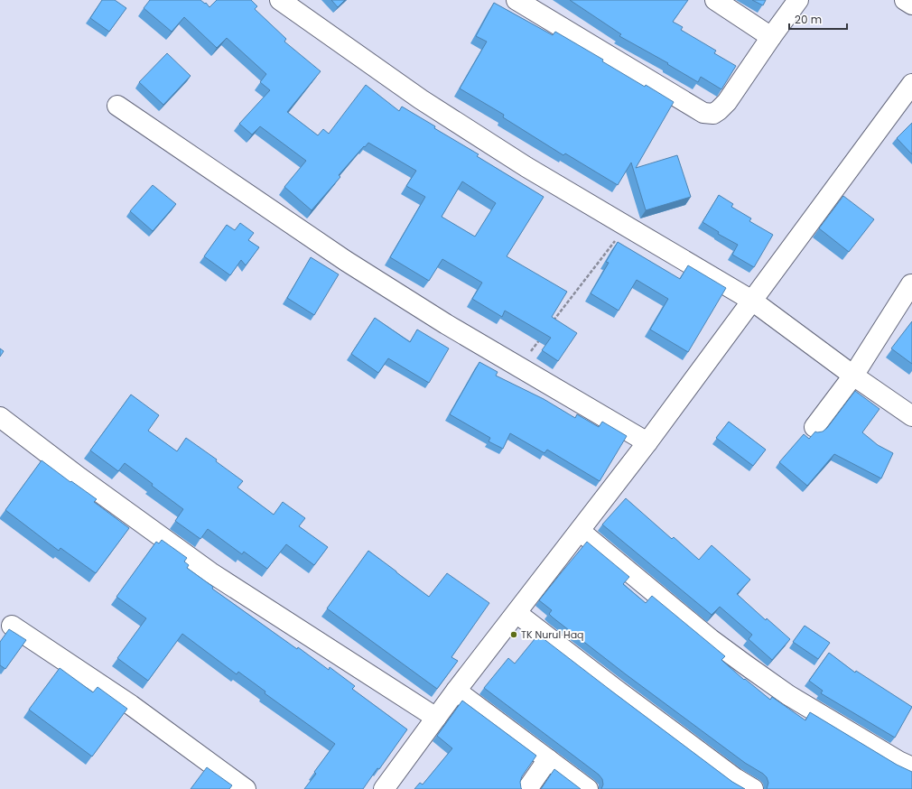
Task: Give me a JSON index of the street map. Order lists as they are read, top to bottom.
{
  "places": ["TK Nurul Haq"],
  "scale_bar": "20 m"
}
